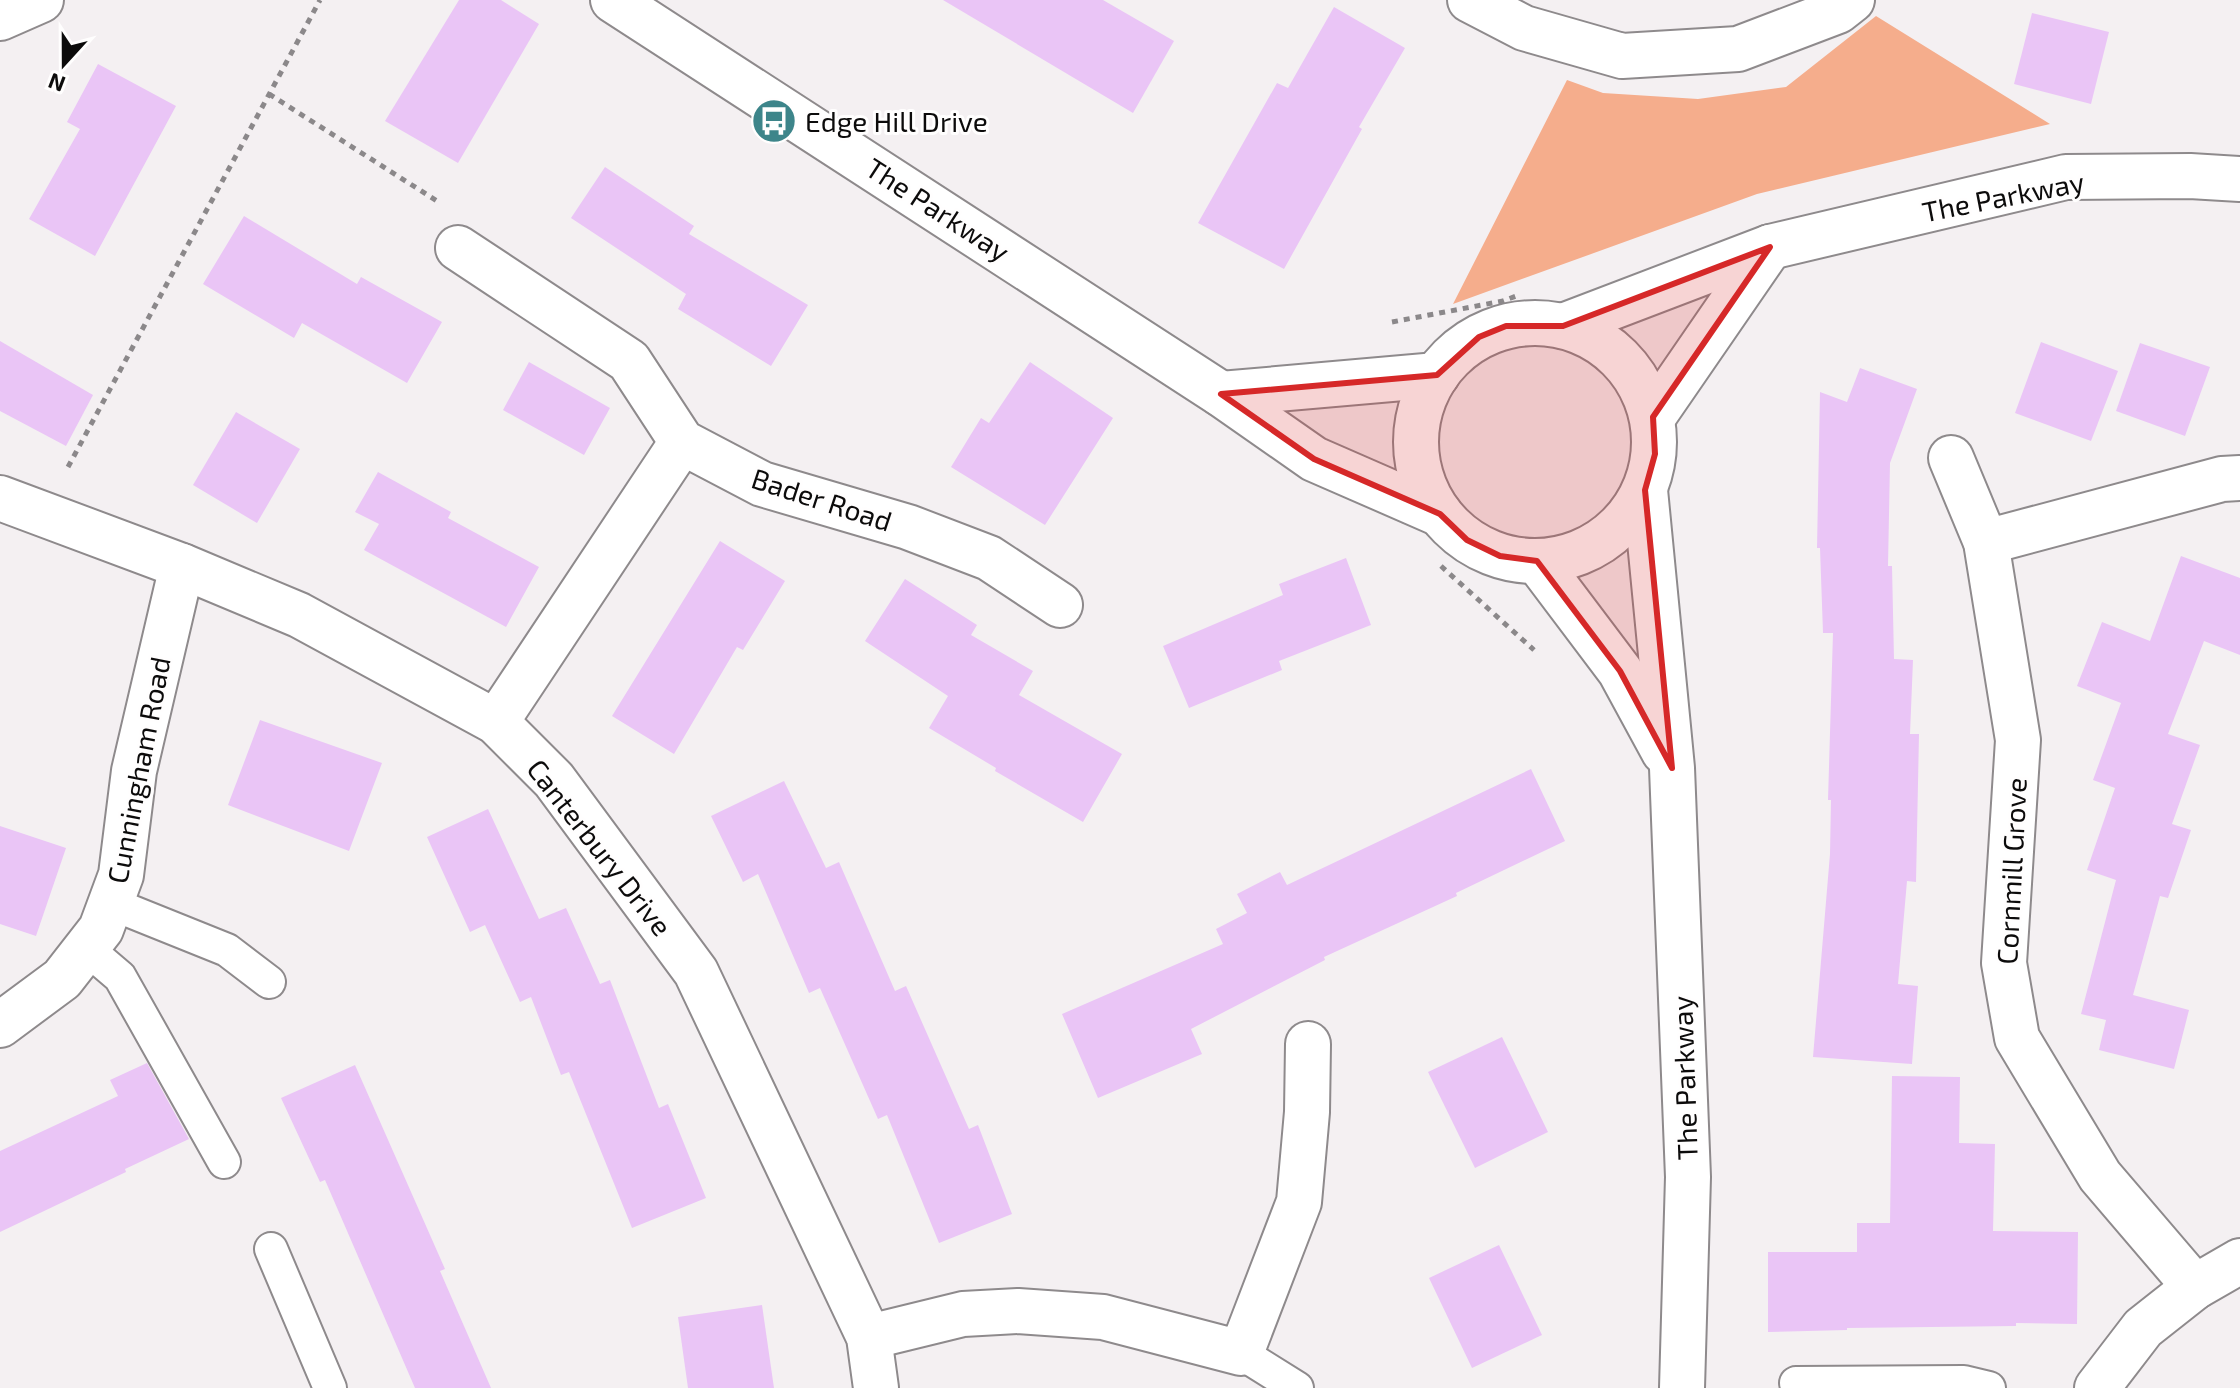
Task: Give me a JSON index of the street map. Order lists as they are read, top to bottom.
{
  "streets": {
    "street": [
      "The Parkway",
      "Bader Road",
      "Cunningham Road",
      "Canterbury Drive",
      "Cornmill Grove"
    ]
  },
  "crossings": [
    ["Cunningham Road", "Canterbury Drive"]
  ],
  "places": {
    "bus stop": ["Edge Hill Drive"]
  },
  "north": "bottom"
}
